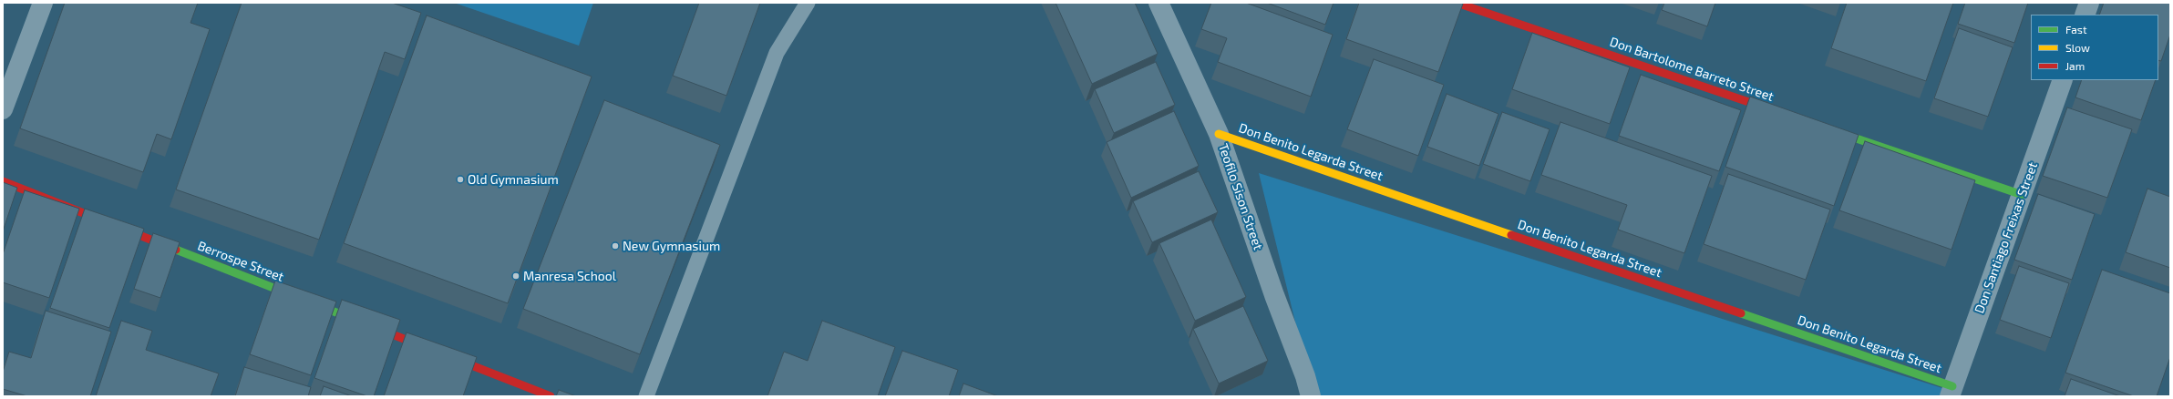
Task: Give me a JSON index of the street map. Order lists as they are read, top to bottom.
{
  "streets": {
    "street": [
      "Don Bartolome Barreto Street",
      "Don Benito Legarda Street",
      "Teofilo Sison Street",
      "Don Santiago Freixas Street",
      "Berrospe Street"
    ]
  },
  "crossings": [
    ["Don Benito Legarda Street", "Teofilo Sison Street"],
    ["Don Benito Legarda Street", "Don Santiago Freixas Street"]
  ],
  "places": ["Old Gymnasium", "New Gymnasium", "Manresa School"],
  "legend": ["Fast", "Slow", "Jam"]
}
